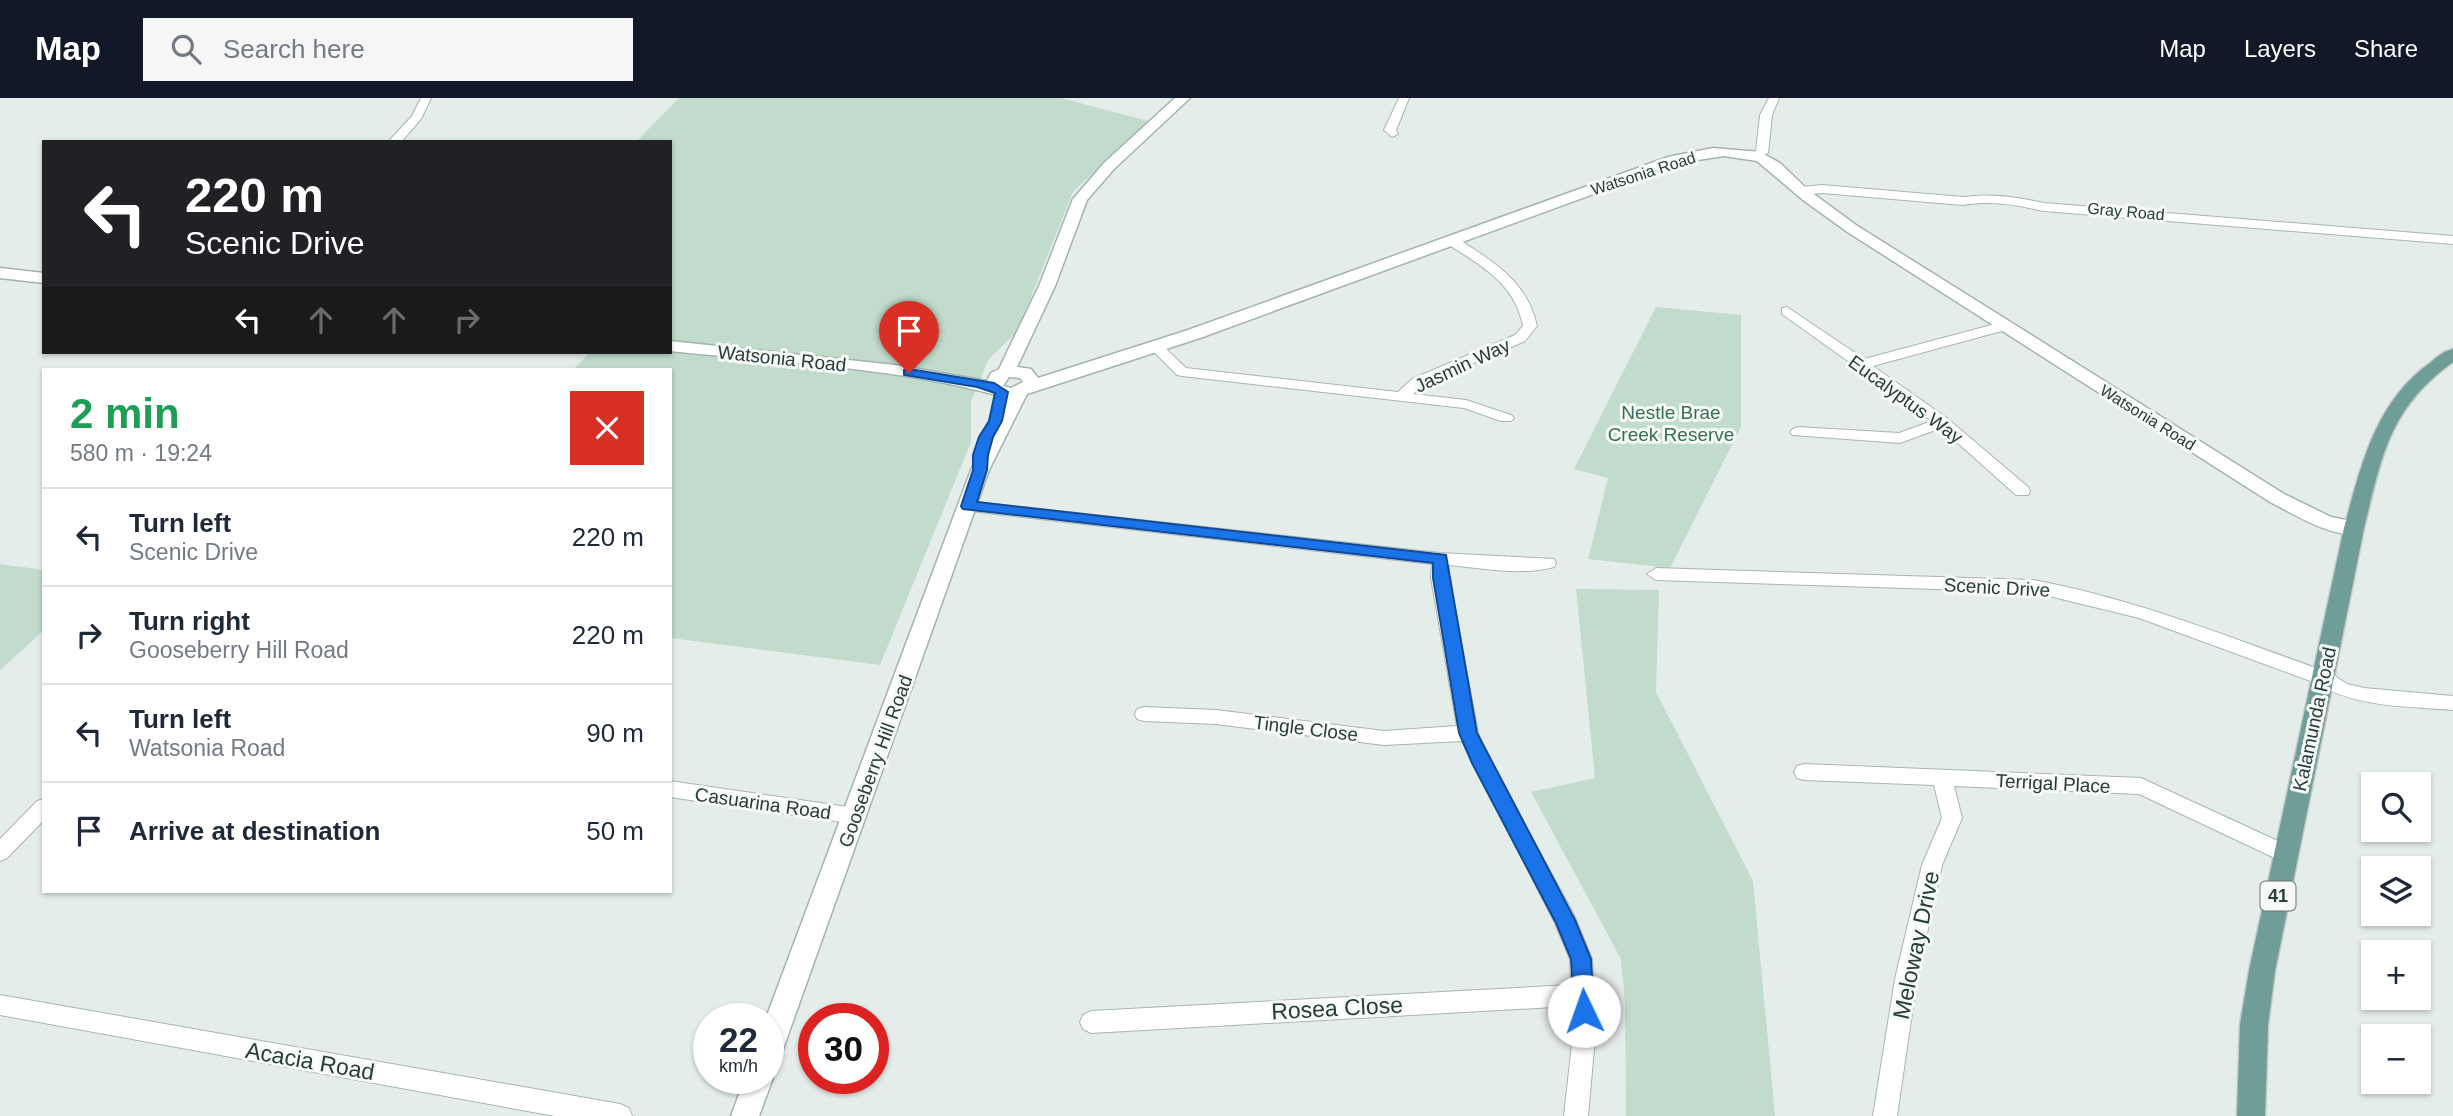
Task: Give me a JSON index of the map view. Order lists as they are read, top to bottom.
{
  "streets": {
    "main road": ["Kalamunda Road", "41"],
    "street": [
      "Watsonia Road",
      "Gray Road",
      "Jasmin Way",
      "Eucalyptus Way",
      "Scenic Drive",
      "Tingle Close",
      "Gooseberry Hill Road",
      "Terrigal Place",
      "Casuarina Road",
      "Meloway Drive",
      "Rosea Close",
      "Acacia Road"
    ]
  },
  "crossings": [
    ["Watsonia Road", "Gray Road"],
    ["Watsonia Road", "Jasmin Way"],
    ["Watsonia Road", "Kalamunda Road"],
    ["Watsonia Road", "Gooseberry Hill Road"],
    ["Scenic Drive", "Kalamunda Road"],
    ["Kalamunda Road", "Terrigal Place"],
    ["Gooseberry Hill Road", "Casuarina Road"],
    ["Terrigal Place", "Meloway Drive"]
  ],
  "parks": ["Nestle Brae Creek Reserve"],
  "page": {
    "header": "Map",
    "search": "Search here",
    "nav": ["Map", "Layers", "Share"],
    "turn": ["220 m", "Scenic Drive"],
    "heading": ["2 min", "580 m · 19:24"],
    "list": [
      {
        "name": "Turn left",
        "note": "Scenic Drive",
        "value": "220 m"
      },
      {
        "name": "Turn right",
        "note": "Gooseberry Hill Road",
        "value": "220 m"
      },
      {
        "name": "Turn left",
        "note": "Watsonia Road",
        "value": "90 m"
      },
      {
        "name": "Arrive at destination",
        "value": "50 m"
      }
    ],
    "map_buttons": ["+", "−"],
    "speed": "22 km/h",
    "limit": "30"
  }
}
